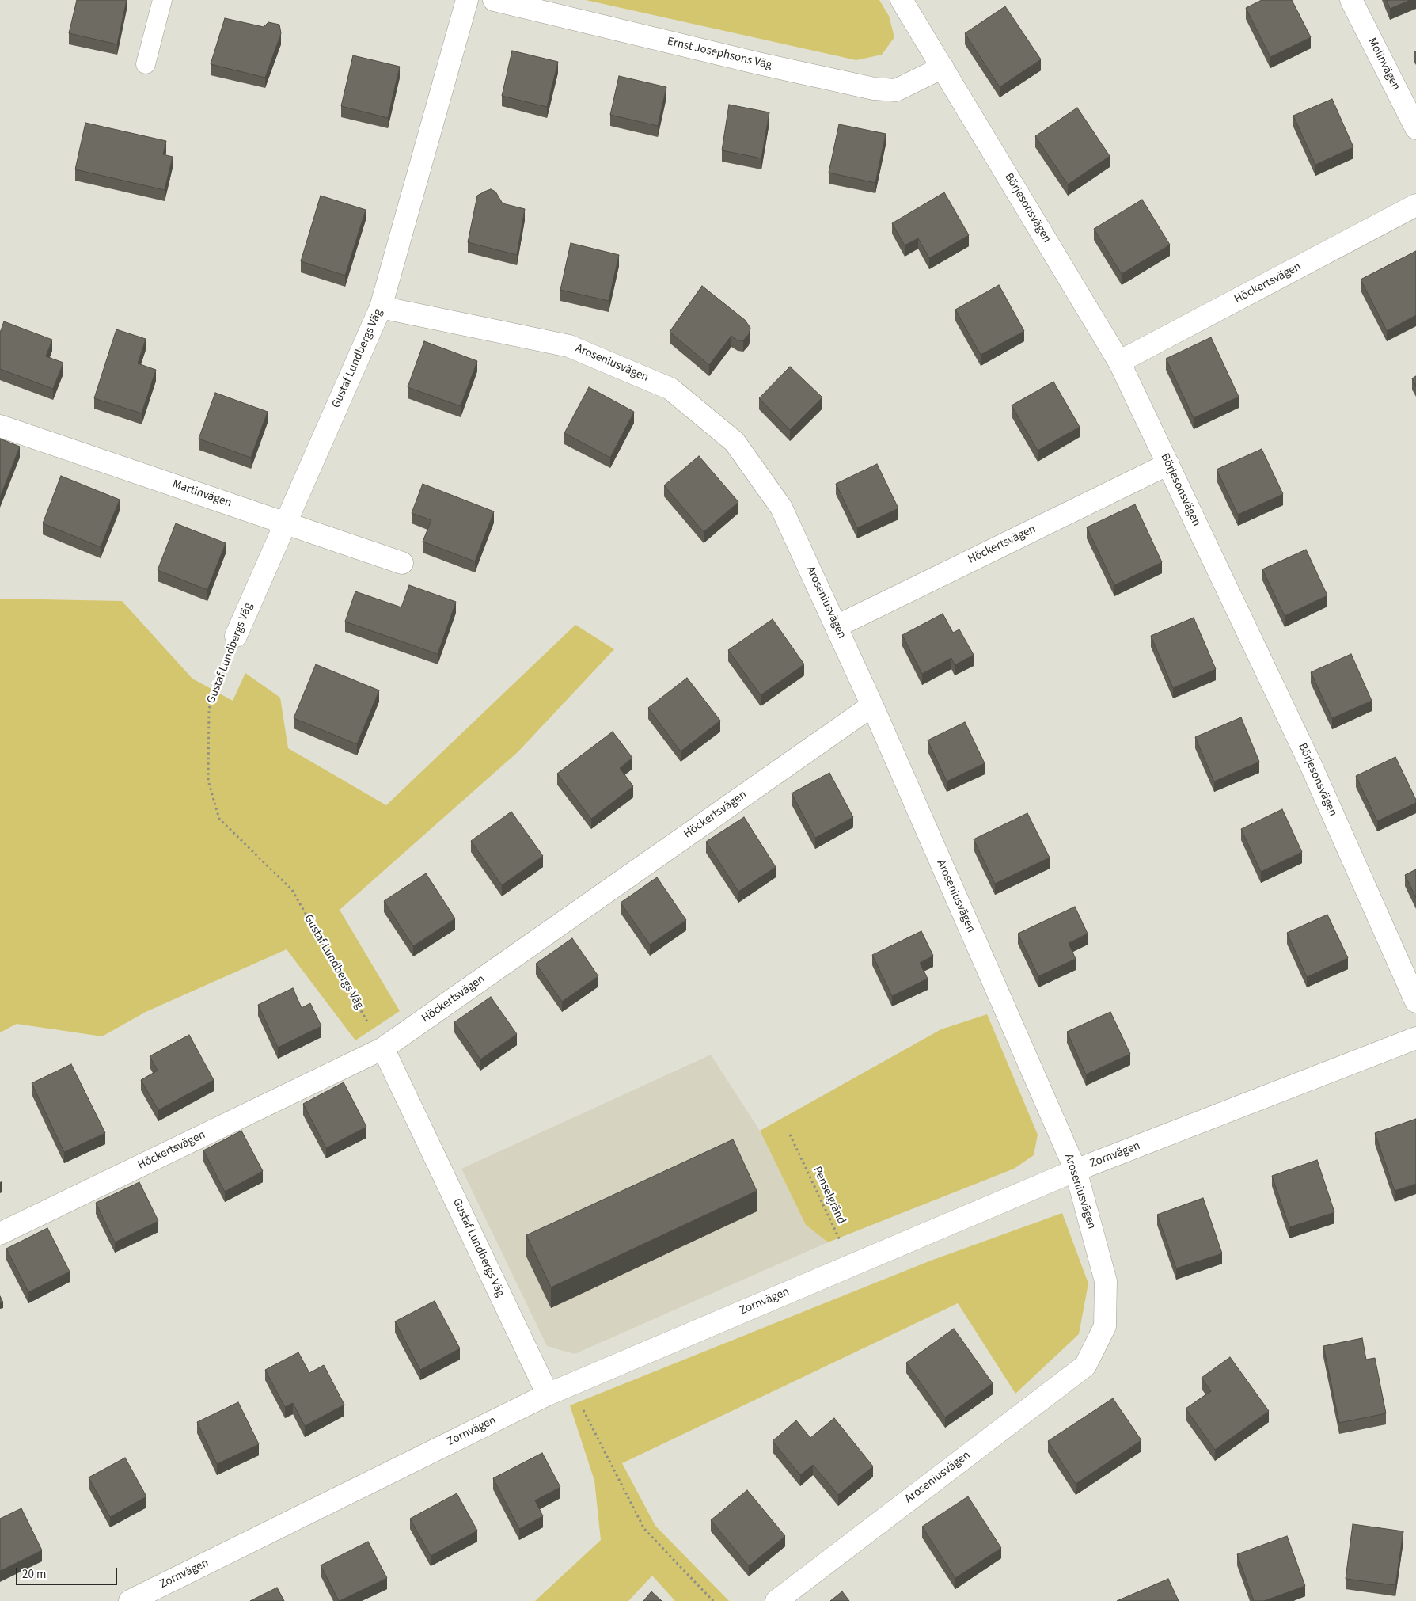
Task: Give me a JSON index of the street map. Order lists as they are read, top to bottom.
{
  "streets": {
    "street": [
      "Ernst Josephsons Väg",
      "Molinvägen",
      "Börjesonsvägen",
      "Höckertsvägen",
      "Gustaf Lundbergs Väg",
      "Aroseniusvägen",
      "Martinvägen",
      "Zornvägen"
    ],
    "path": ["Penselgränd"]
  },
  "crossings": [
    ["Ernst Josephsons Väg", "Börjesonsvägen"],
    ["Börjesonsvägen", "Höckertsvägen"],
    ["Höckertsvägen", "Gustaf Lundbergs Väg"],
    ["Höckertsvägen", "Aroseniusvägen"],
    ["Gustaf Lundbergs Väg", "Aroseniusvägen"],
    ["Gustaf Lundbergs Väg", "Martinvägen"],
    ["Gustaf Lundbergs Väg", "Zornvägen"],
    ["Aroseniusvägen", "Zornvägen"],
    ["Zornvägen", "Penselgränd"]
  ],
  "scale_bar": "20 m"
}
